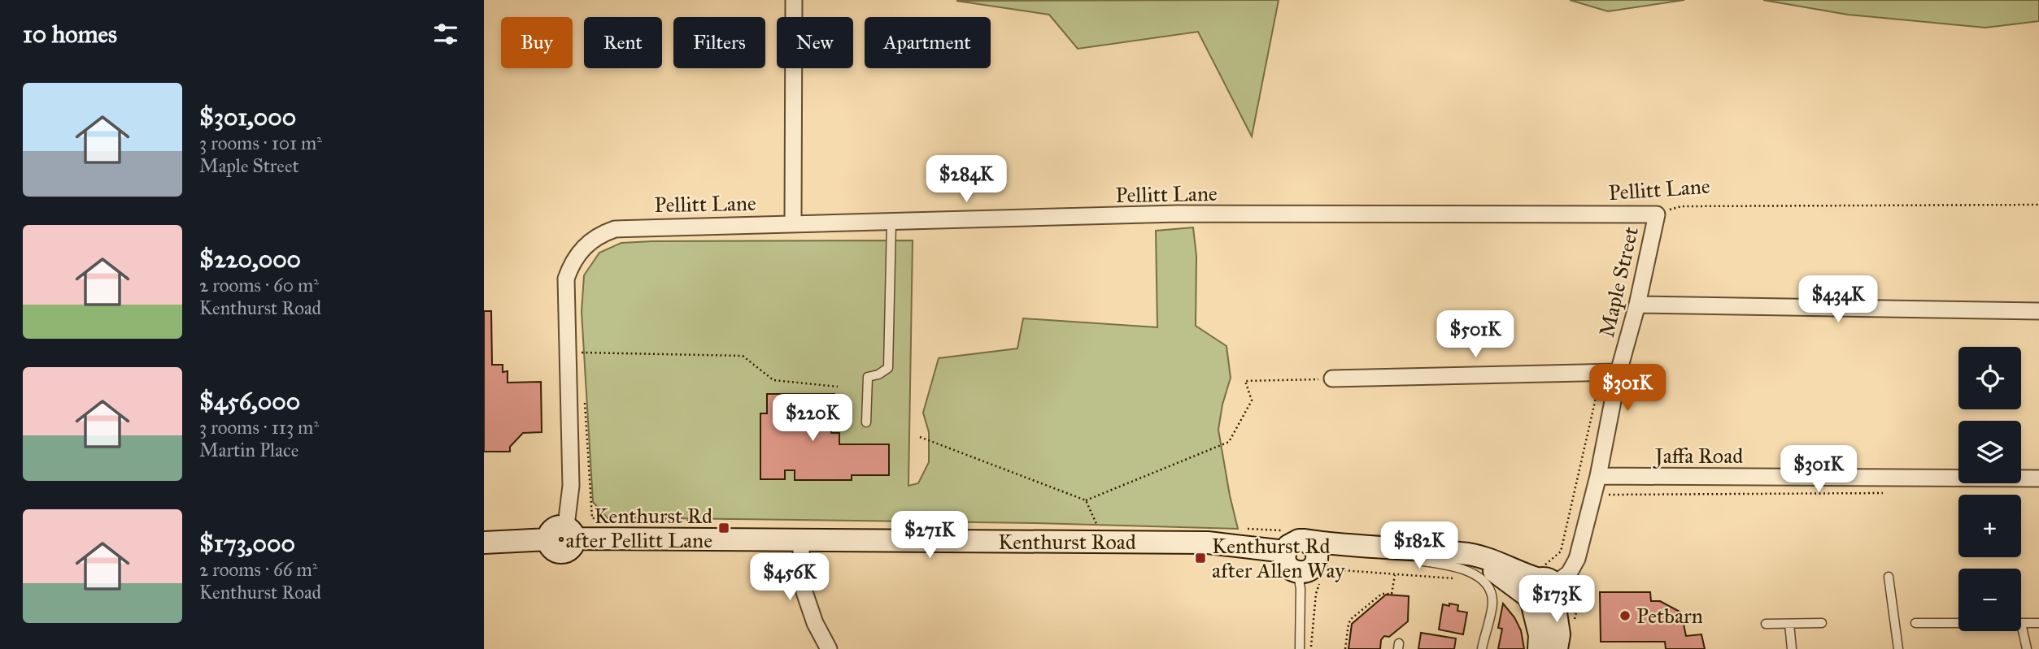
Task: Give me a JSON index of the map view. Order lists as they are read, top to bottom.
{
  "streets": {
    "main road": ["Kenthurst Road"],
    "street": ["Pellitt Lane", "Maple Street", "Jaffa Road"]
  },
  "crossings": [
    ["Pellitt Lane", "Maple Street"],
    ["Pellitt Lane", "Kenthurst Road"],
    ["Maple Street", "Jaffa Road"],
    ["Maple Street", "Kenthurst Road"]
  ],
  "places": {
    "transit": ["Kenthurst Rd after Pellitt Lane", "Kenthurst Rd after Allen Way"],
    "other": ["Petbarn"]
  },
  "page": {
    "heading": "10 homes",
    "chip": [
      "Buy",
      "Rent",
      "Filters",
      "New",
      "Apartment"
    ],
    "list": [
      {
        "name": "$301,000",
        "note": "3 rooms · 101 m² · Maple Street"
      },
      {
        "name": "$220,000",
        "note": "2 rooms · 60 m² · Kenthurst Road"
      },
      {
        "name": "$456,000",
        "note": "3 rooms · 113 m² · Martin Place"
      },
      {
        "name": "$173,000",
        "note": "2 rooms · 66 m² · Kenthurst Road"
      }
    ],
    "price": [
      "$284K",
      "$434K",
      "$501K",
      "$301K",
      "$220K",
      "$301K",
      "$271K",
      "$182K",
      "$456K",
      "$173K"
    ],
    "map_buttons": ["+", "−"]
  }
}
